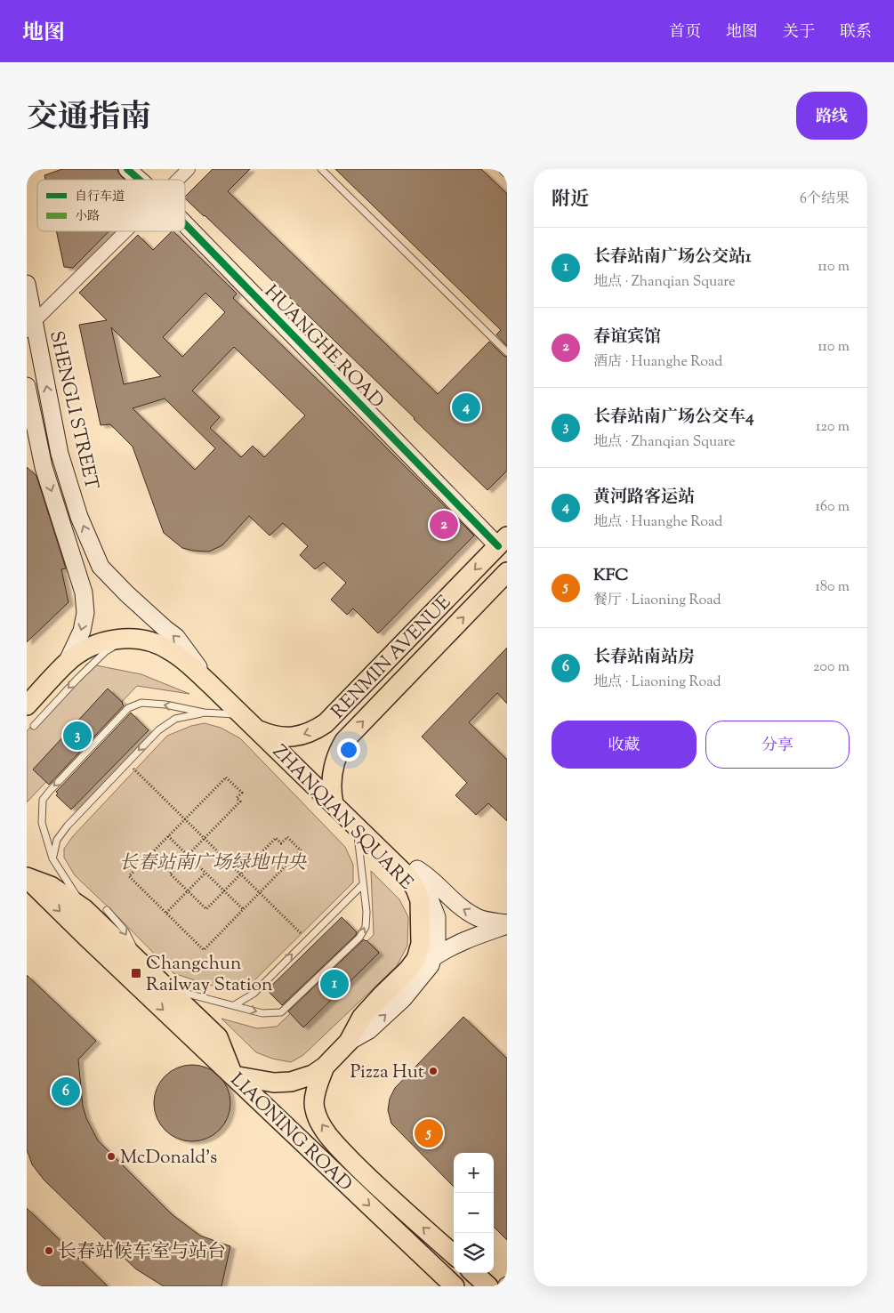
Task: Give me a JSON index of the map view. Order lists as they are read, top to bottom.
{
  "streets": {
    "main road": [
      "HUANGHE ROAD",
      "SHENGLI STREET",
      "RENMIN AVENUE",
      "ZHANQIAN SQUARE",
      "LIAONING ROAD"
    ]
  },
  "crossings": [
    ["HUANGHE ROAD", "RENMIN AVENUE"],
    ["SHENGLI STREET", "ZHANQIAN SQUARE"],
    ["RENMIN AVENUE", "ZHANQIAN SQUARE"],
    ["ZHANQIAN SQUARE", "LIAONING ROAD"]
  ],
  "one_way": ["SHENGLI STREET"],
  "parks": ["长春站南广场绿地中央"],
  "places": {
    "transit": ["Changchun Railway Station"],
    "other": ["Pizza Hut", "McDonald's", "长春站候车室与站台"]
  },
  "legend": ["自行车道", "小路"],
  "page": {
    "header": "地图",
    "nav": [
      "首页",
      "地图",
      "关于",
      "联系"
    ],
    "title": "交通指南",
    "buttons": [
      "路线",
      ["收藏", "分享"]
    ],
    "heading": ["附近", "6个结果"],
    "list": [
      {
        "mark": "1",
        "name": "长春站南广场公交站1",
        "note": "地点 · Zhanqian Square",
        "value": "110 m"
      },
      {
        "mark": "2",
        "name": "春谊宾馆",
        "note": "酒店 · Huanghe Road",
        "value": "110 m"
      },
      {
        "mark": "3",
        "name": "长春站南广场公交车4",
        "note": "地点 · Zhanqian Square",
        "value": "120 m"
      },
      {
        "mark": "4",
        "name": "黄河路客运站",
        "note": "地点 · Huanghe Road",
        "value": "160 m"
      },
      {
        "mark": "5",
        "name": "KFC",
        "note": "餐厅 · Liaoning Road",
        "value": "180 m"
      },
      {
        "mark": "6",
        "name": "长春站南站房",
        "note": "地点 · Liaoning Road",
        "value": "200 m"
      }
    ],
    "pins": [
      "4",
      "2",
      "3",
      "1",
      "6",
      "5"
    ],
    "map_buttons": ["+", "−"]
  }
}
